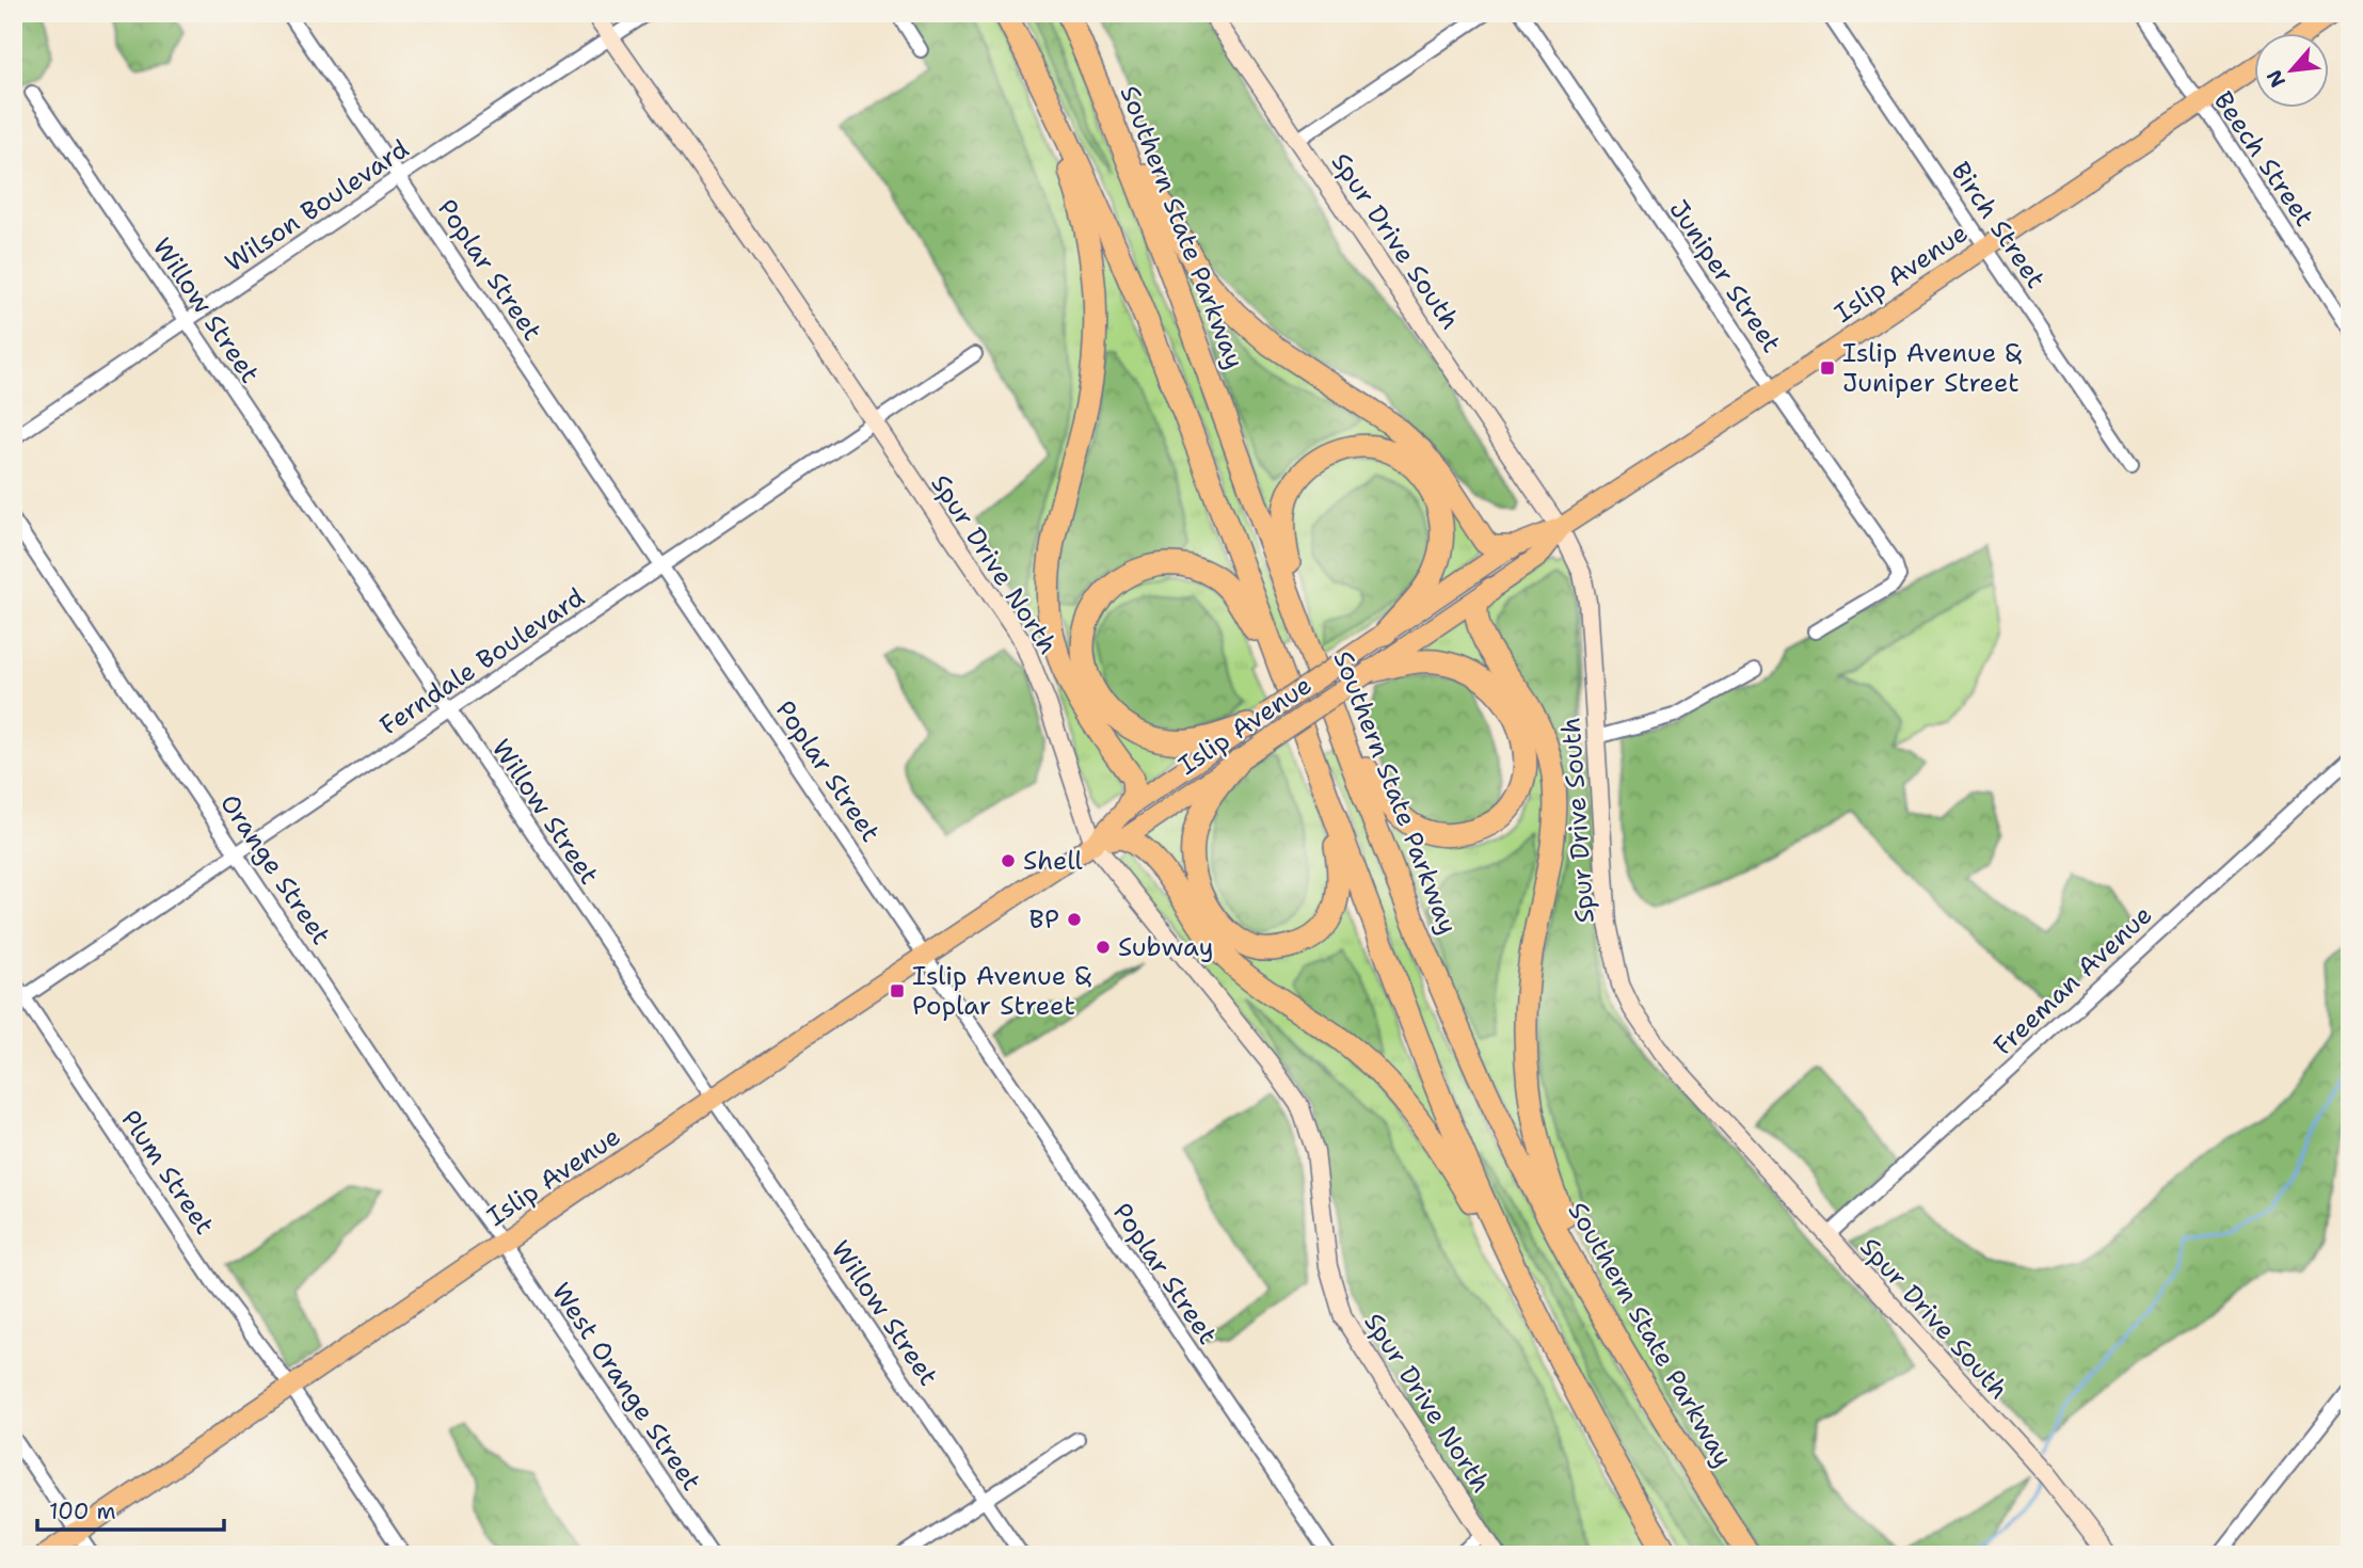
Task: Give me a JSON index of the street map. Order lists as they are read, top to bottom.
{
  "streets": {
    "highway": ["Southern State Parkway"],
    "main road": ["Islip Avenue"],
    "street": [
      "Beech Street",
      "Wilson Boulevard",
      "Birch Street",
      "Spur Drive South",
      "Poplar Street",
      "Juniper Street",
      "Willow Street",
      "Spur Drive North",
      "Ferndale Boulevard",
      "Orange Street",
      "Freeman Avenue",
      "Plum Street",
      "West Orange Street"
    ]
  },
  "crossings": [
    ["Beech Street", "Islip Avenue"],
    ["Wilson Boulevard", "Poplar Street"],
    ["Wilson Boulevard", "Willow Street"],
    ["Wilson Boulevard", "Spur Drive North"],
    ["Birch Street", "Islip Avenue"],
    ["Spur Drive South", "Islip Avenue"],
    ["Spur Drive South", "Freeman Avenue"],
    ["Poplar Street", "Islip Avenue"],
    ["Poplar Street", "Ferndale Boulevard"],
    ["Islip Avenue", "Juniper Street"],
    ["Islip Avenue", "Willow Street"],
    ["Islip Avenue", "Spur Drive North"],
    ["Islip Avenue", "Orange Street"],
    ["Islip Avenue", "Plum Street"],
    ["Islip Avenue", "West Orange Street"],
    ["Willow Street", "Ferndale Boulevard"],
    ["Spur Drive North", "Ferndale Boulevard"],
    ["Ferndale Boulevard", "Orange Street"],
    ["Ferndale Boulevard", "Plum Street"],
    ["Orange Street", "West Orange Street"]
  ],
  "places": {
    "transit": ["Islip Avenue & Juniper Street", "Islip Avenue & Poplar Street"],
    "other": ["Shell", "BP", "Subway"]
  },
  "scale_bar": "100 m",
  "north": "bottom left"
}
